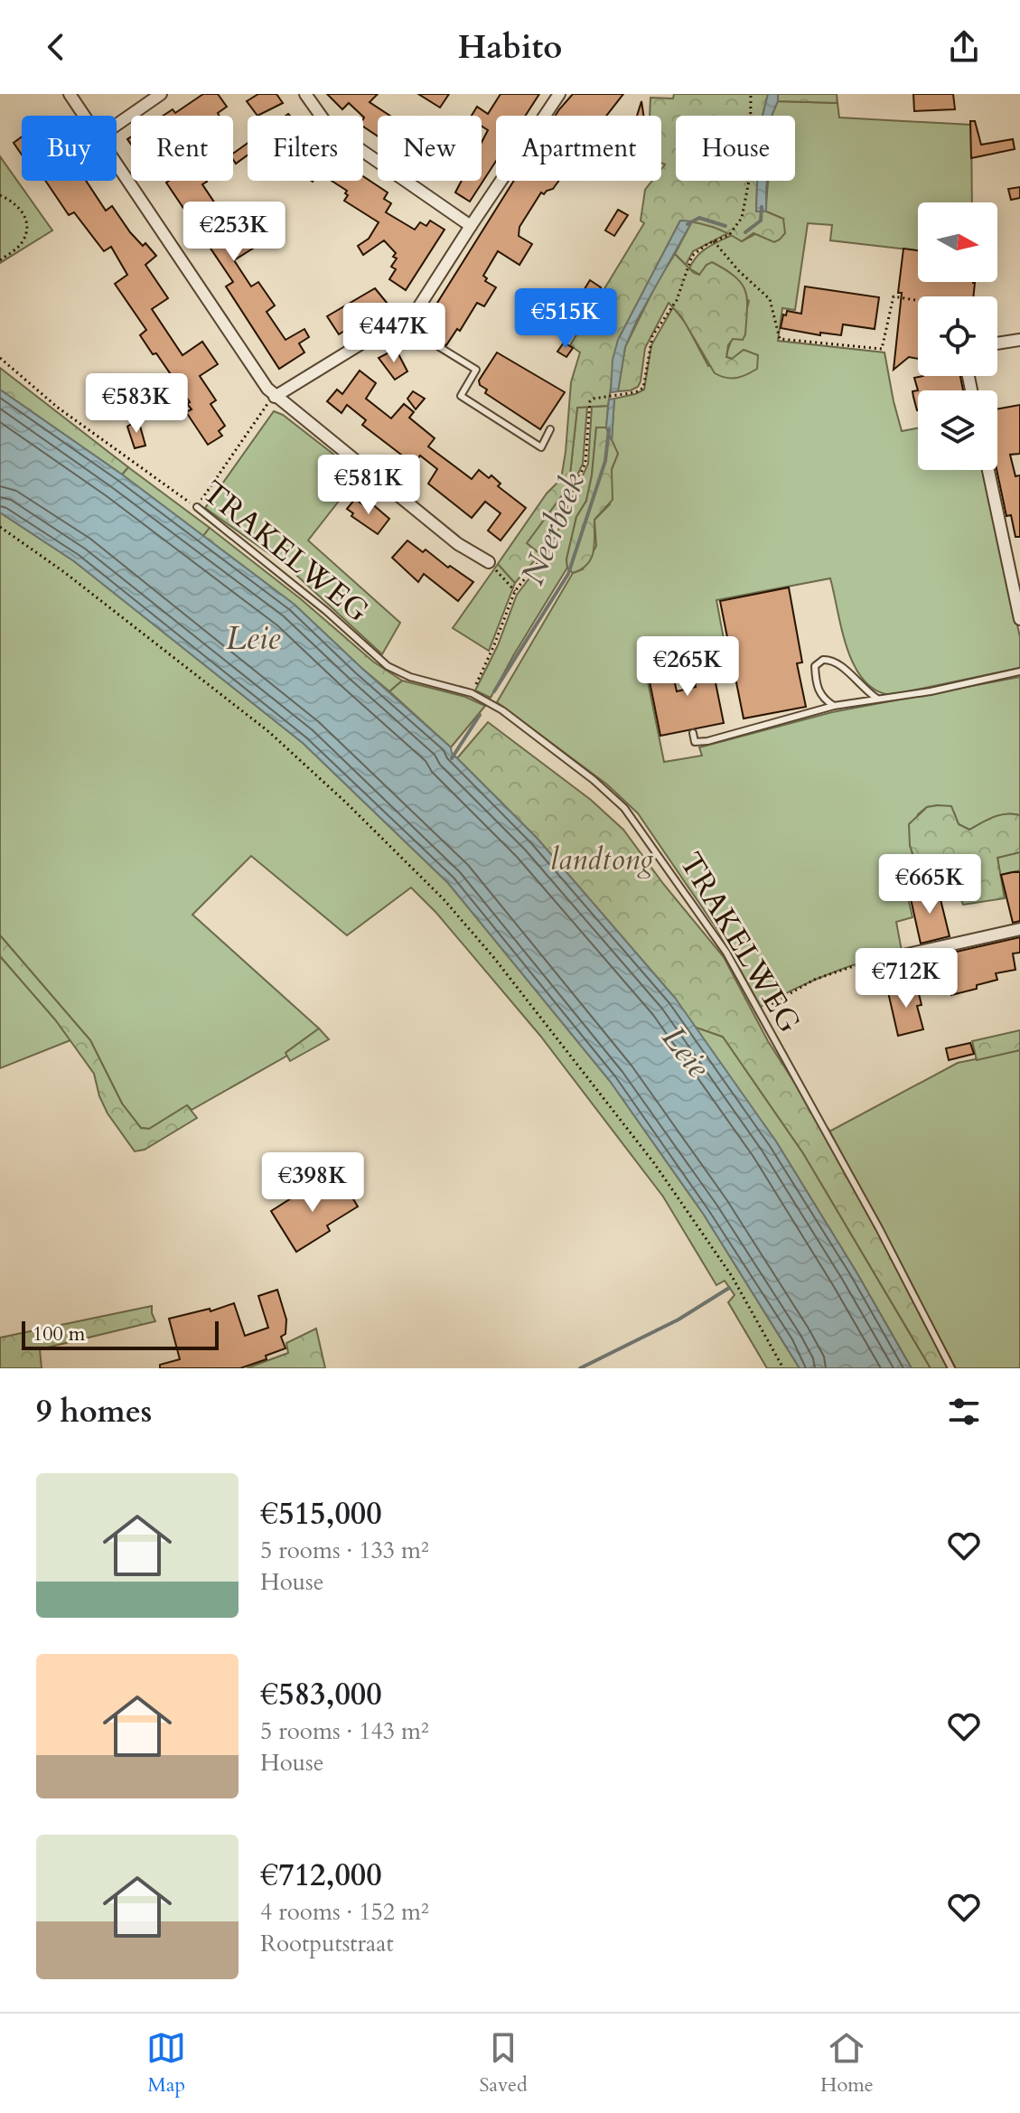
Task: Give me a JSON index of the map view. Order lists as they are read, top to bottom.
{
  "streets": {
    "lane": ["TRAKELWEG"]
  },
  "water": ["Neerbeek", "Leie"],
  "parks": ["landtong"],
  "scale_bar": "100 m",
  "north": "right",
  "page": {
    "header": "Habito",
    "chip": [
      "Buy",
      "Rent",
      "Filters",
      "New",
      "Apartment",
      "House"
    ],
    "price": [
      "€253K",
      "€515K",
      "€447K",
      "€583K",
      "€581K",
      "€265K",
      "€665K",
      "€712K",
      "€398K"
    ],
    "scale": "100 m",
    "heading": "9 homes",
    "list": [
      {
        "name": "€515,000",
        "note": "5 rooms · 133 m² · House"
      },
      {
        "name": "€583,000",
        "note": "5 rooms · 143 m² · House"
      },
      {
        "name": "€712,000",
        "note": "4 rooms · 152 m² · Rootputstraat"
      }
    ],
    "tabs": ["Map", "Saved", "Home"]
  }
}
